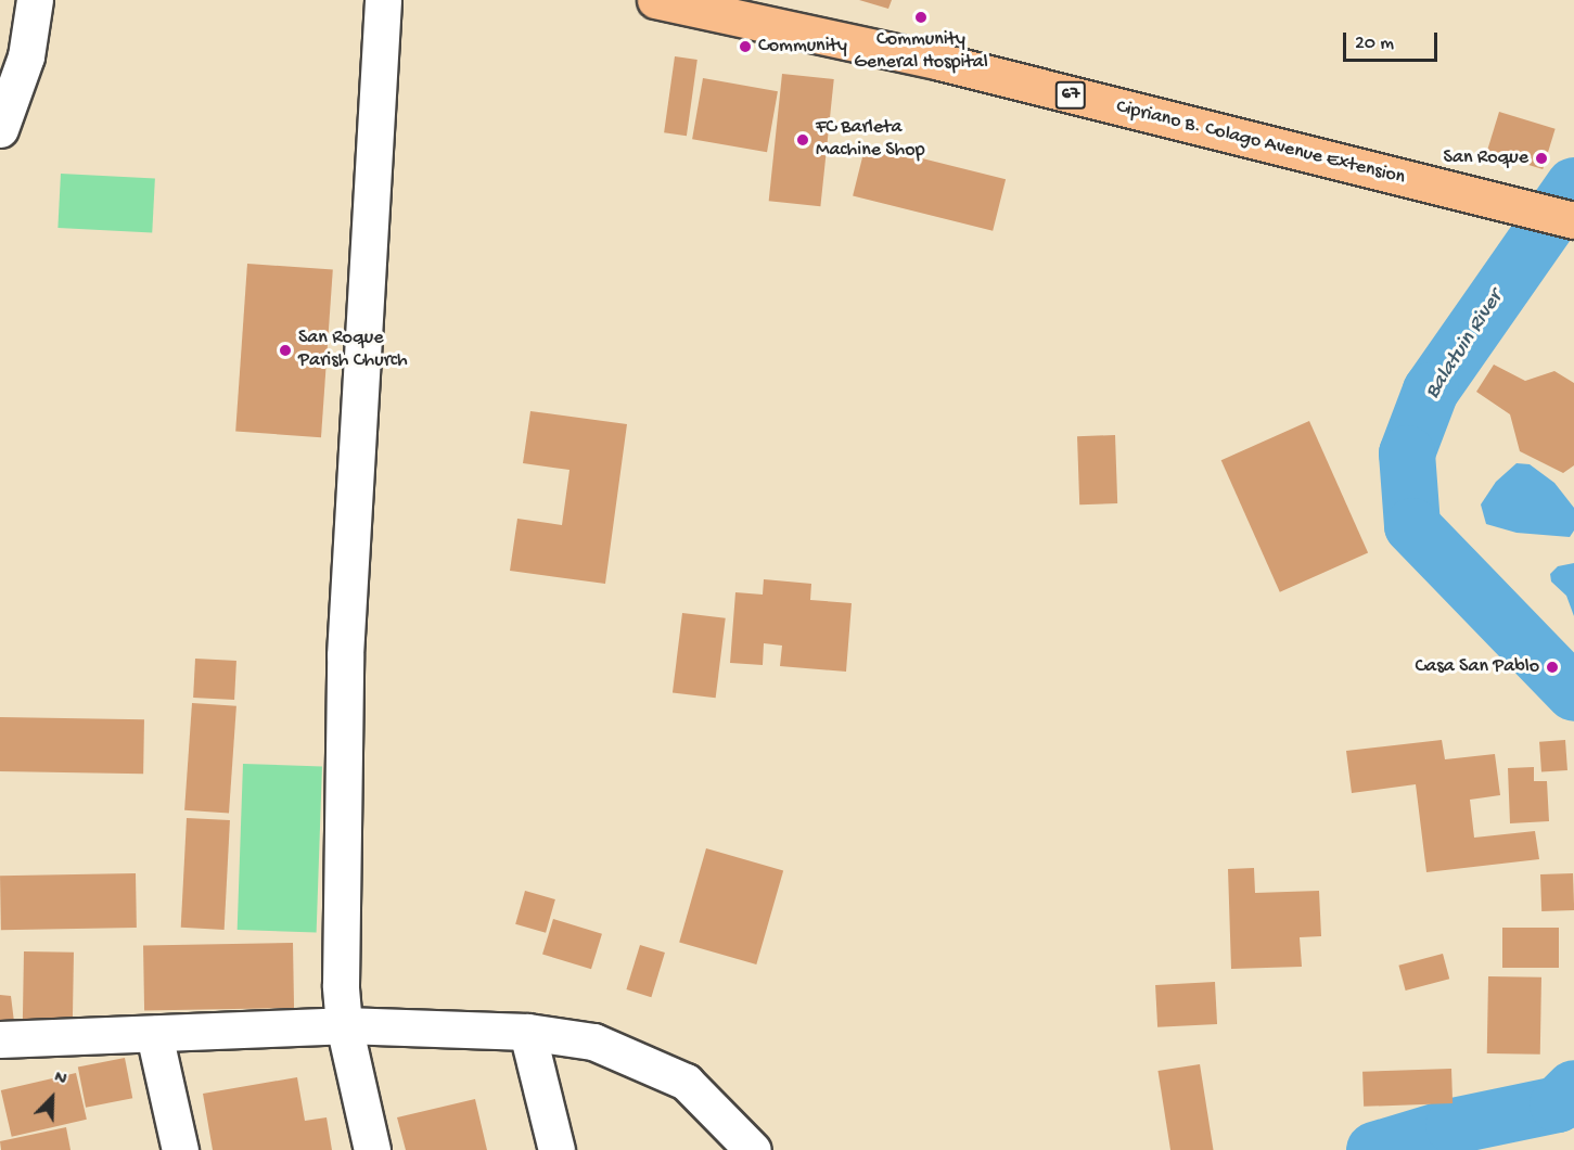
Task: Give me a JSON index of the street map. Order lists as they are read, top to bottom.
{
  "streets": {
    "main road": ["67", "Cipriano B. Colago Avenue Extension"]
  },
  "water": ["Balatuin River"],
  "places": [
    "Community General Hospital",
    "Community",
    "FC Barleta Machine Shop",
    "San Roque",
    "San Roque Parish Church",
    "Casa San Pablo"
  ],
  "scale_bar": "20 m",
  "north": "top right"
}
